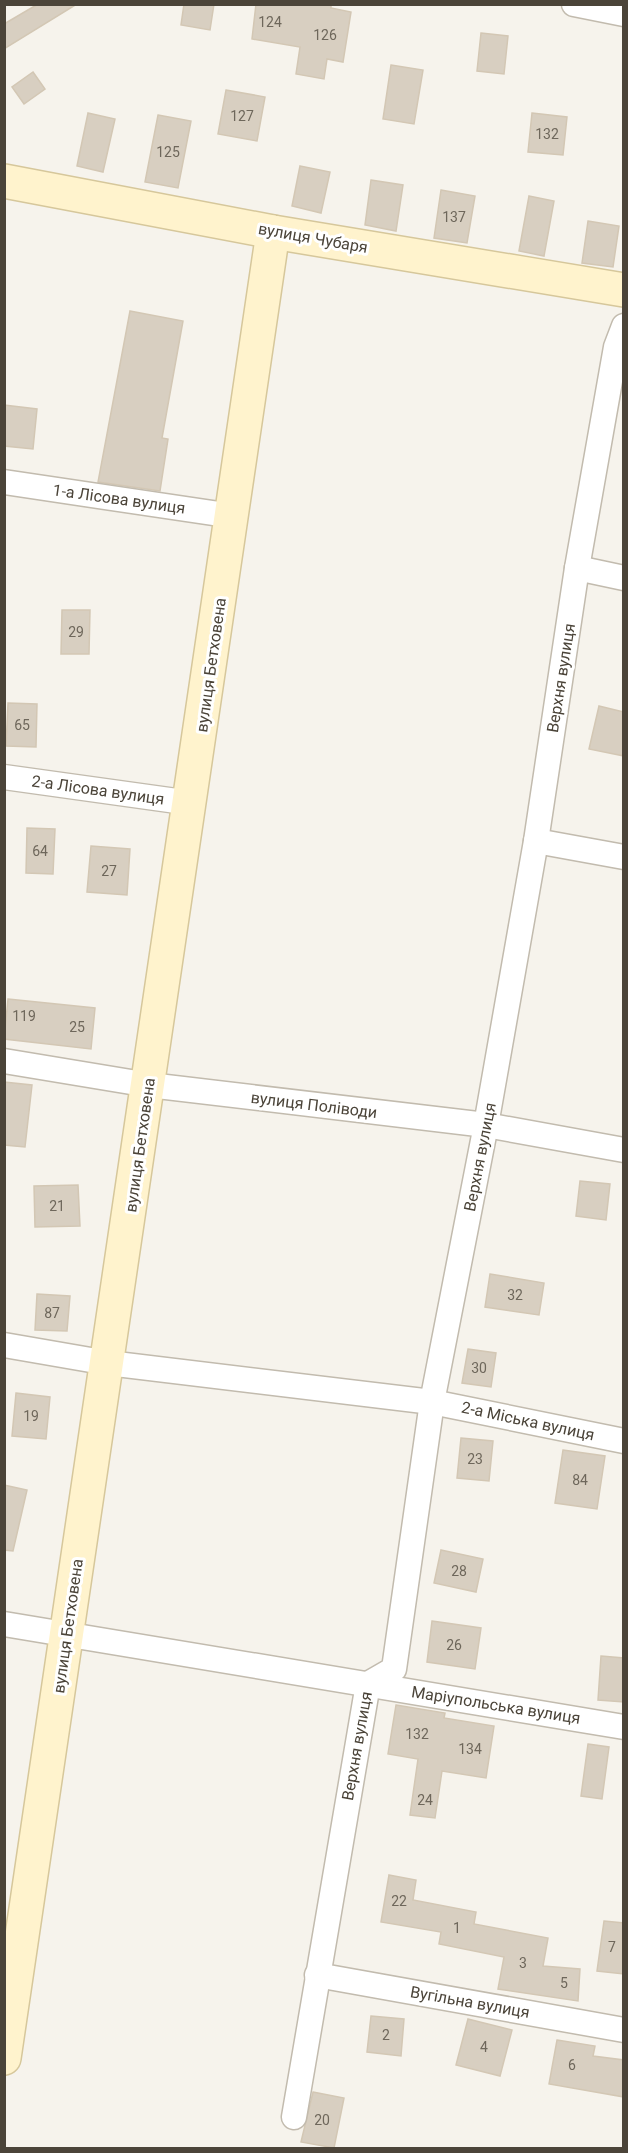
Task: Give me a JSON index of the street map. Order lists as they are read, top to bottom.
{
  "streets": {
    "street": [
      "вулиця Чубаря",
      "1-а Лісова вулиця",
      "вулиця Бетховена",
      "Верхня вулиця",
      "2-а Лісова вулиця",
      "вулиця Поліводи",
      "2-а Міська вулиця",
      "Маріупольська вулиця",
      "Вугільна вулиця"
    ]
  },
  "crossings": [
    ["вулиця Чубаря", "вулиця Бетховена"],
    ["1-а Лісова вулиця", "вулиця Бетховена"],
    ["вулиця Бетховена", "2-а Лісова вулиця"],
    ["вулиця Бетховена", "вулиця Поліводи"],
    ["вулиця Бетховена", "2-а Міська вулиця"],
    ["вулиця Бетховена", "Маріупольська вулиця"],
    ["Верхня вулиця", "вулиця Поліводи"],
    ["Верхня вулиця", "2-а Міська вулиця"],
    ["Верхня вулиця", "Маріупольська вулиця"],
    ["Верхня вулиця", "Вугільна вулиця"]
  ],
  "house_numbers": [
    "124",
    "126",
    "127",
    "132",
    "125",
    "137",
    "29",
    "65",
    "64",
    "27",
    "119",
    "25",
    "21",
    "32",
    "87",
    "30",
    "19",
    "23",
    "84",
    "28",
    "26",
    "132",
    "134",
    "24",
    "22",
    "1",
    "7",
    "3",
    "5",
    "2",
    "4",
    "6",
    "20"
  ]
}
